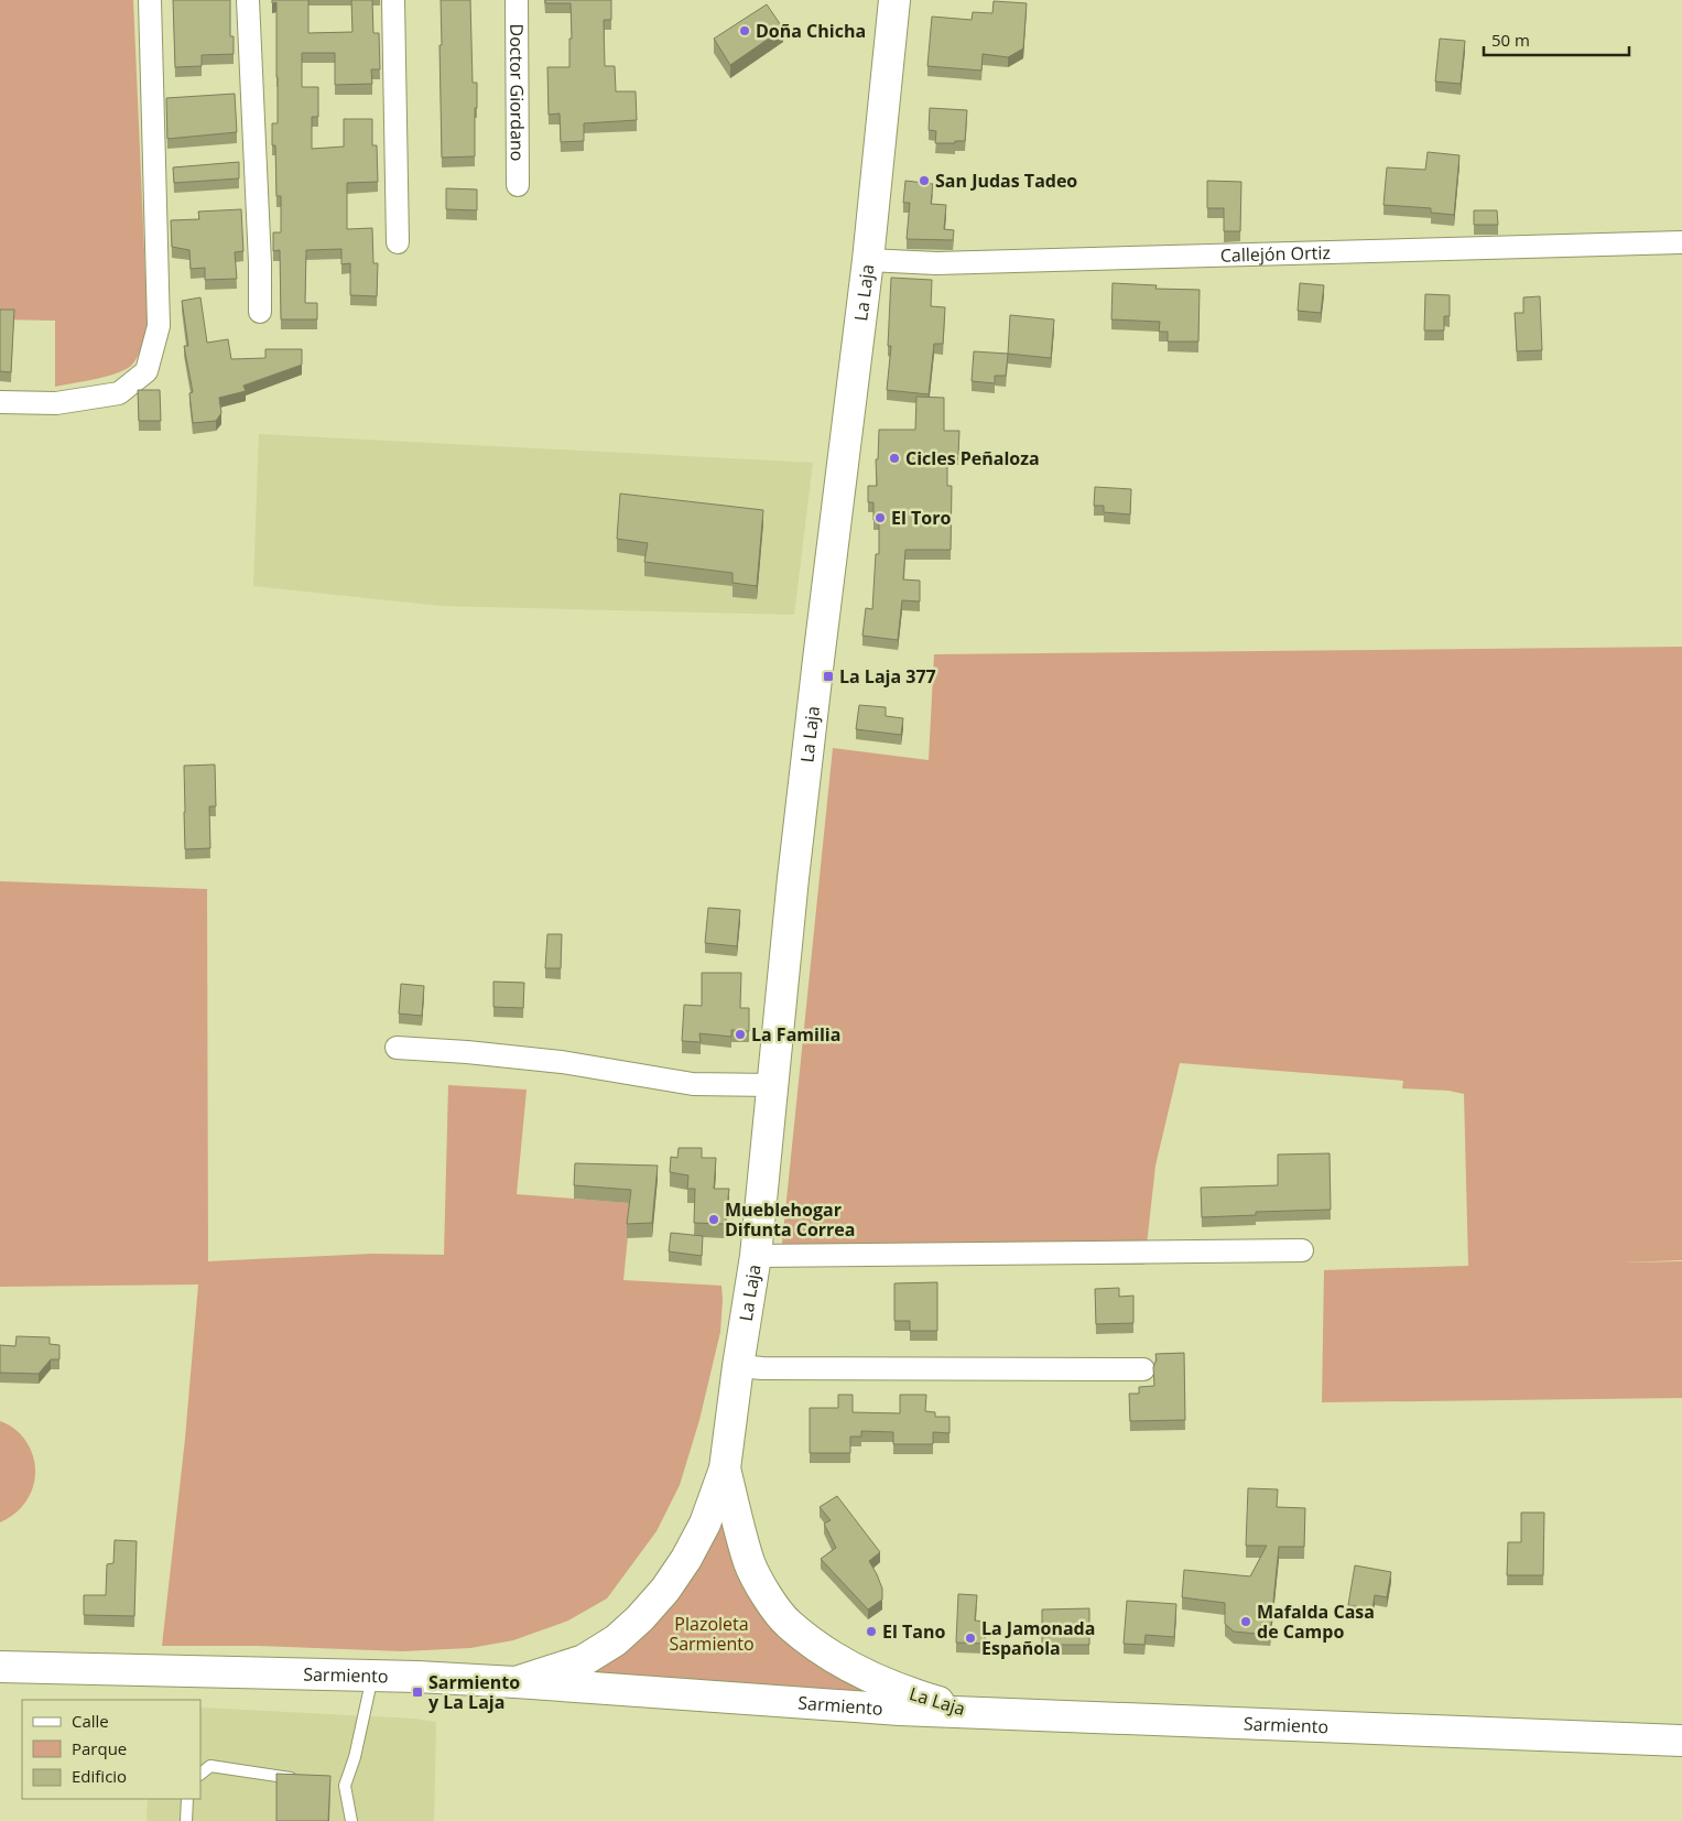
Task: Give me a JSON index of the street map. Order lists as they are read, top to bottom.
{
  "streets": {
    "main road": ["La Laja", "Sarmiento"],
    "street": ["Doctor Giordano", "Callejón Ortiz"]
  },
  "crossings": [
    ["Callejón Ortiz", "La Laja"],
    ["La Laja", "Sarmiento"]
  ],
  "parks": ["Plazoleta Sarmiento"],
  "places": {
    "other": [
      "Doña Chicha",
      "San Judas Tadeo",
      "Cicles Peñaloza",
      "El Toro",
      "La Familia",
      "Mueblehogar Difunta Correa",
      "Mafalda Casa de Campo",
      "El Tano",
      "La Jamonada Española"
    ],
    "transit": ["La Laja 377", "Sarmiento y La Laja"]
  },
  "legend": ["Calle", "Parque", "Edificio"],
  "scale_bar": "50 m"
}
